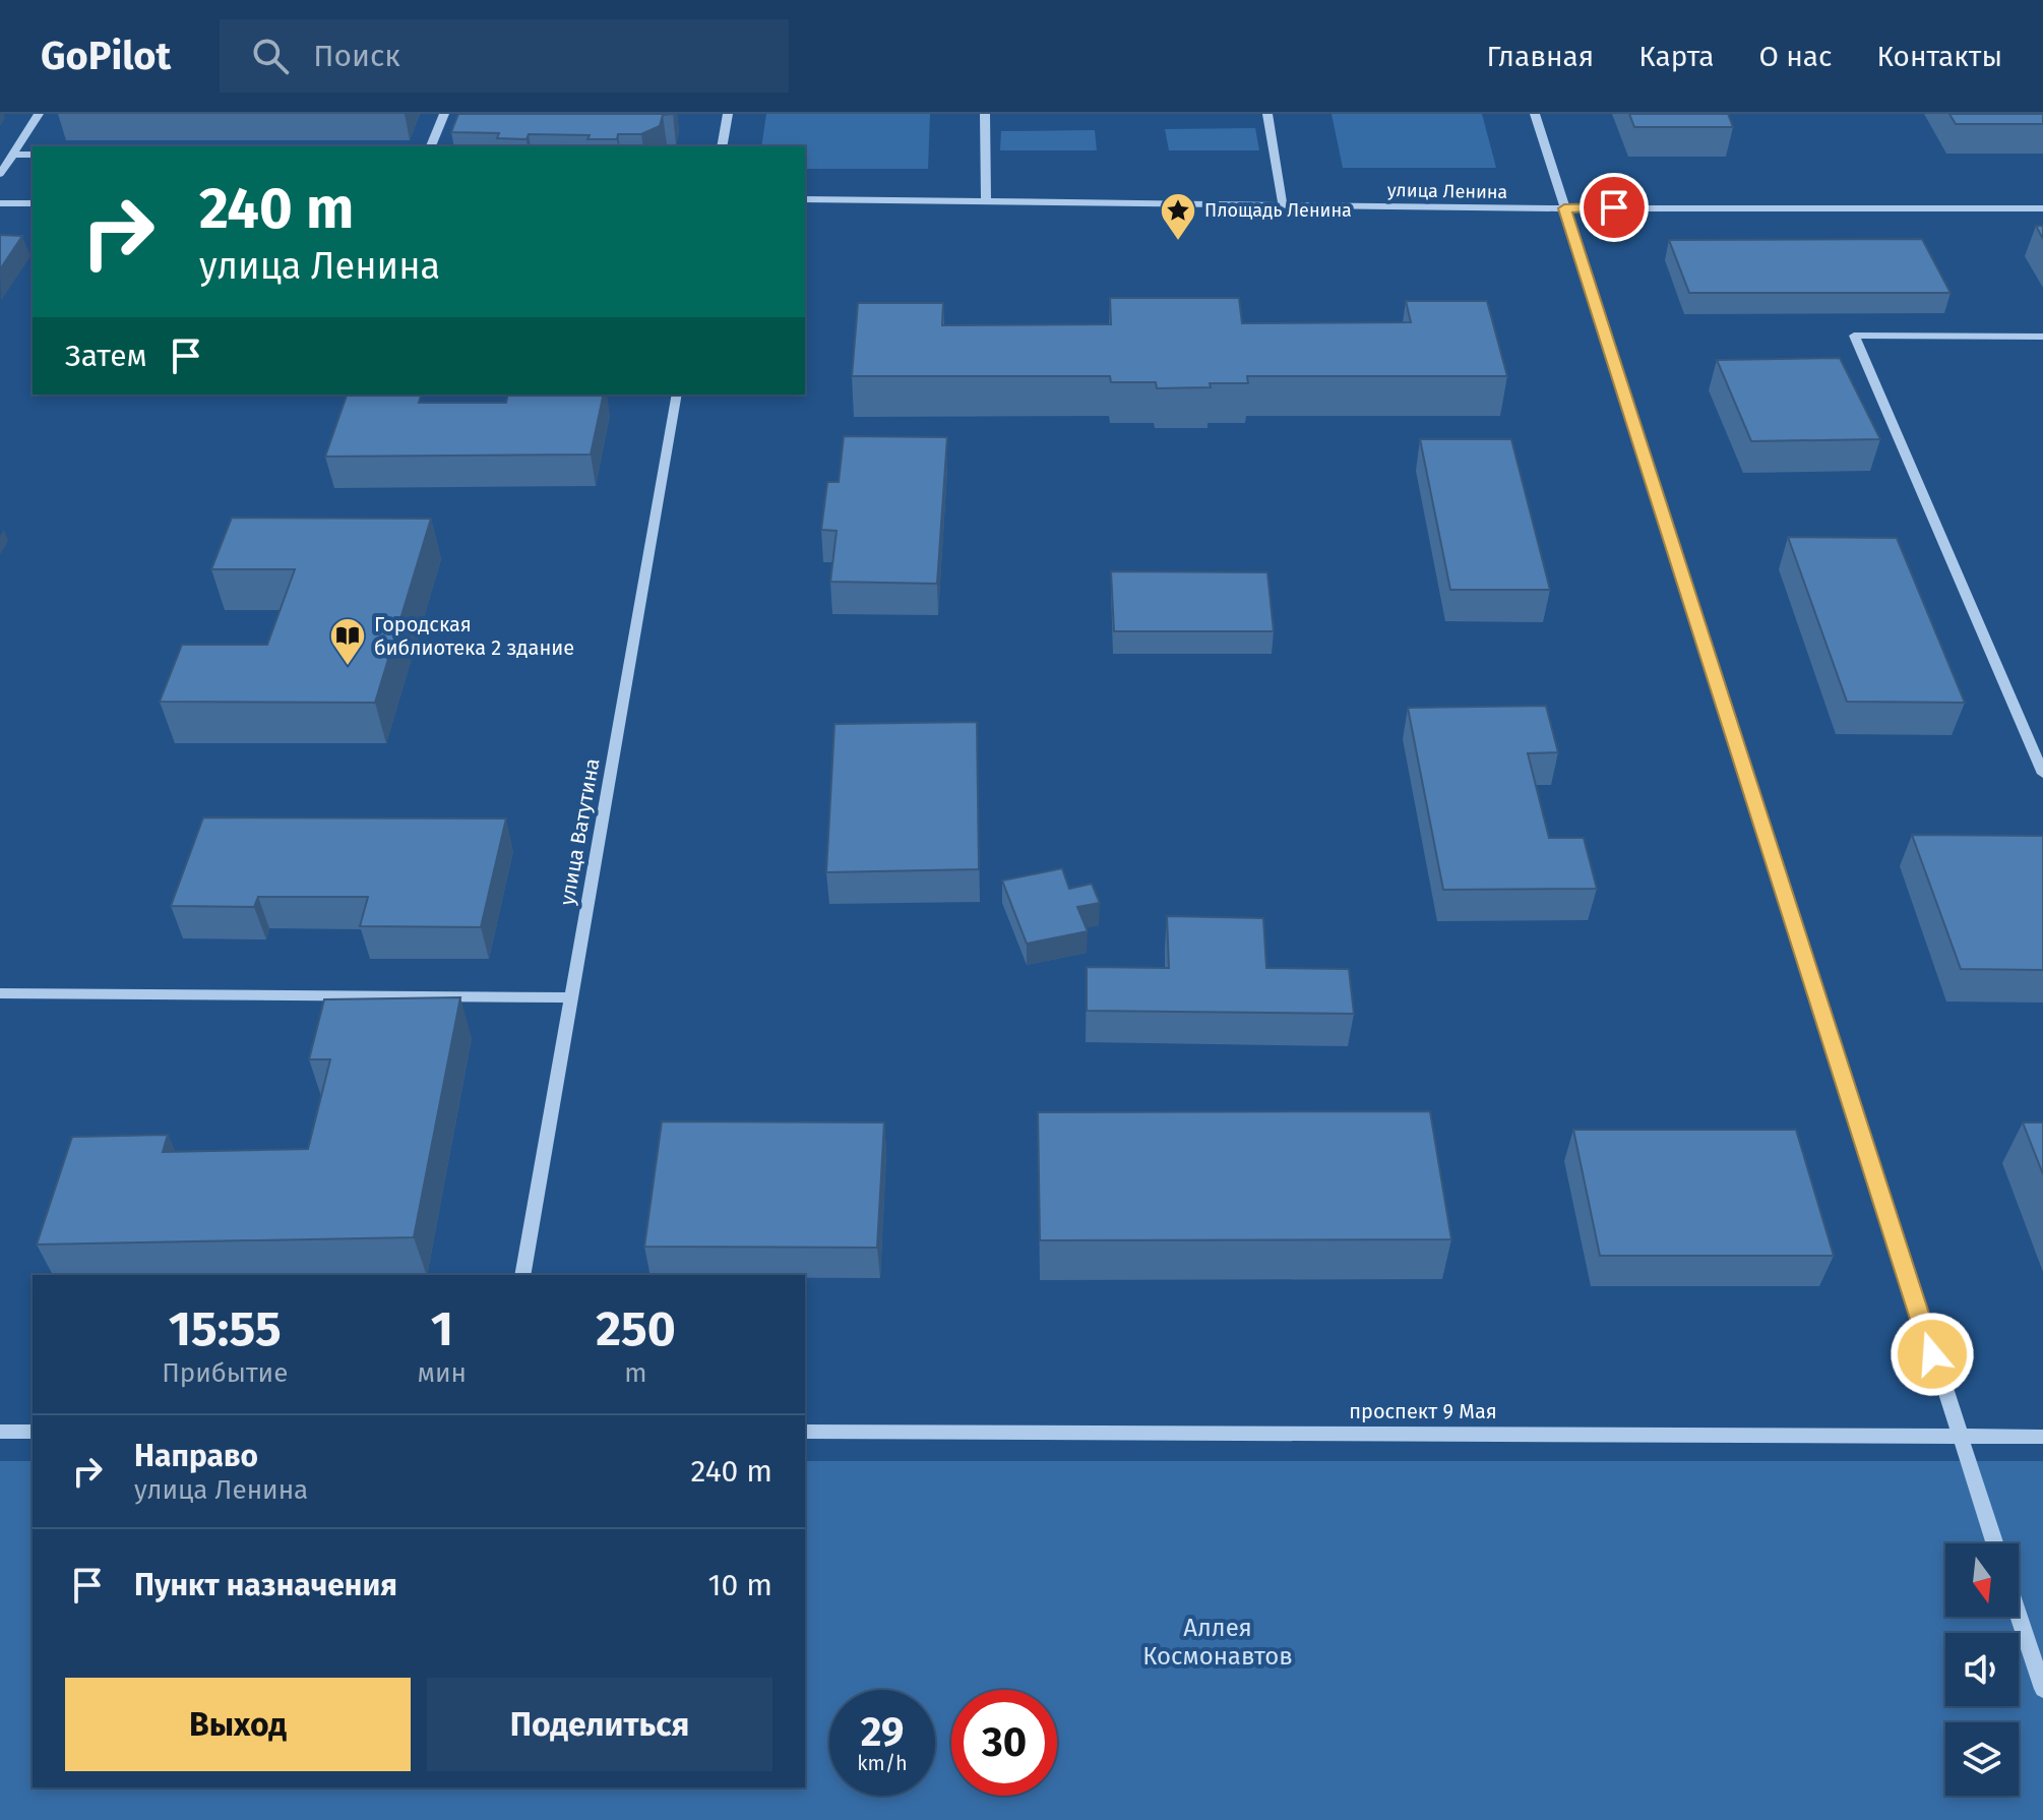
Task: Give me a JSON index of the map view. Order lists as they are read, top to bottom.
{
  "streets": {
    "street": ["улица Ленина", "улица Ватутина", "проспект 9 Мая"]
  },
  "parks": ["Аллея Космонавтов"],
  "places": {
    "place": ["Площадь Ленина"],
    "library": ["Городская библиотека 2 здание"]
  },
  "north": "bottom",
  "page": {
    "header": "GoPilot",
    "search": "Поиск",
    "nav": [
      "Главная",
      "Карта",
      "О нас",
      "Контакты"
    ],
    "turn": ["240 m", "улица Ленина"],
    "then": "Затем",
    "eta": [
      "15:55",
      "Прибытие",
      "1",
      "мин",
      "250",
      "m"
    ],
    "list": [
      {
        "name": "Направо",
        "note": "улица Ленина",
        "value": "240 m"
      },
      {
        "name": "Пункт назначения",
        "value": "10 m"
      }
    ],
    "buttons": ["Выход", "Поделиться"],
    "speed": "29 km/h",
    "limit": "30"
  }
}
